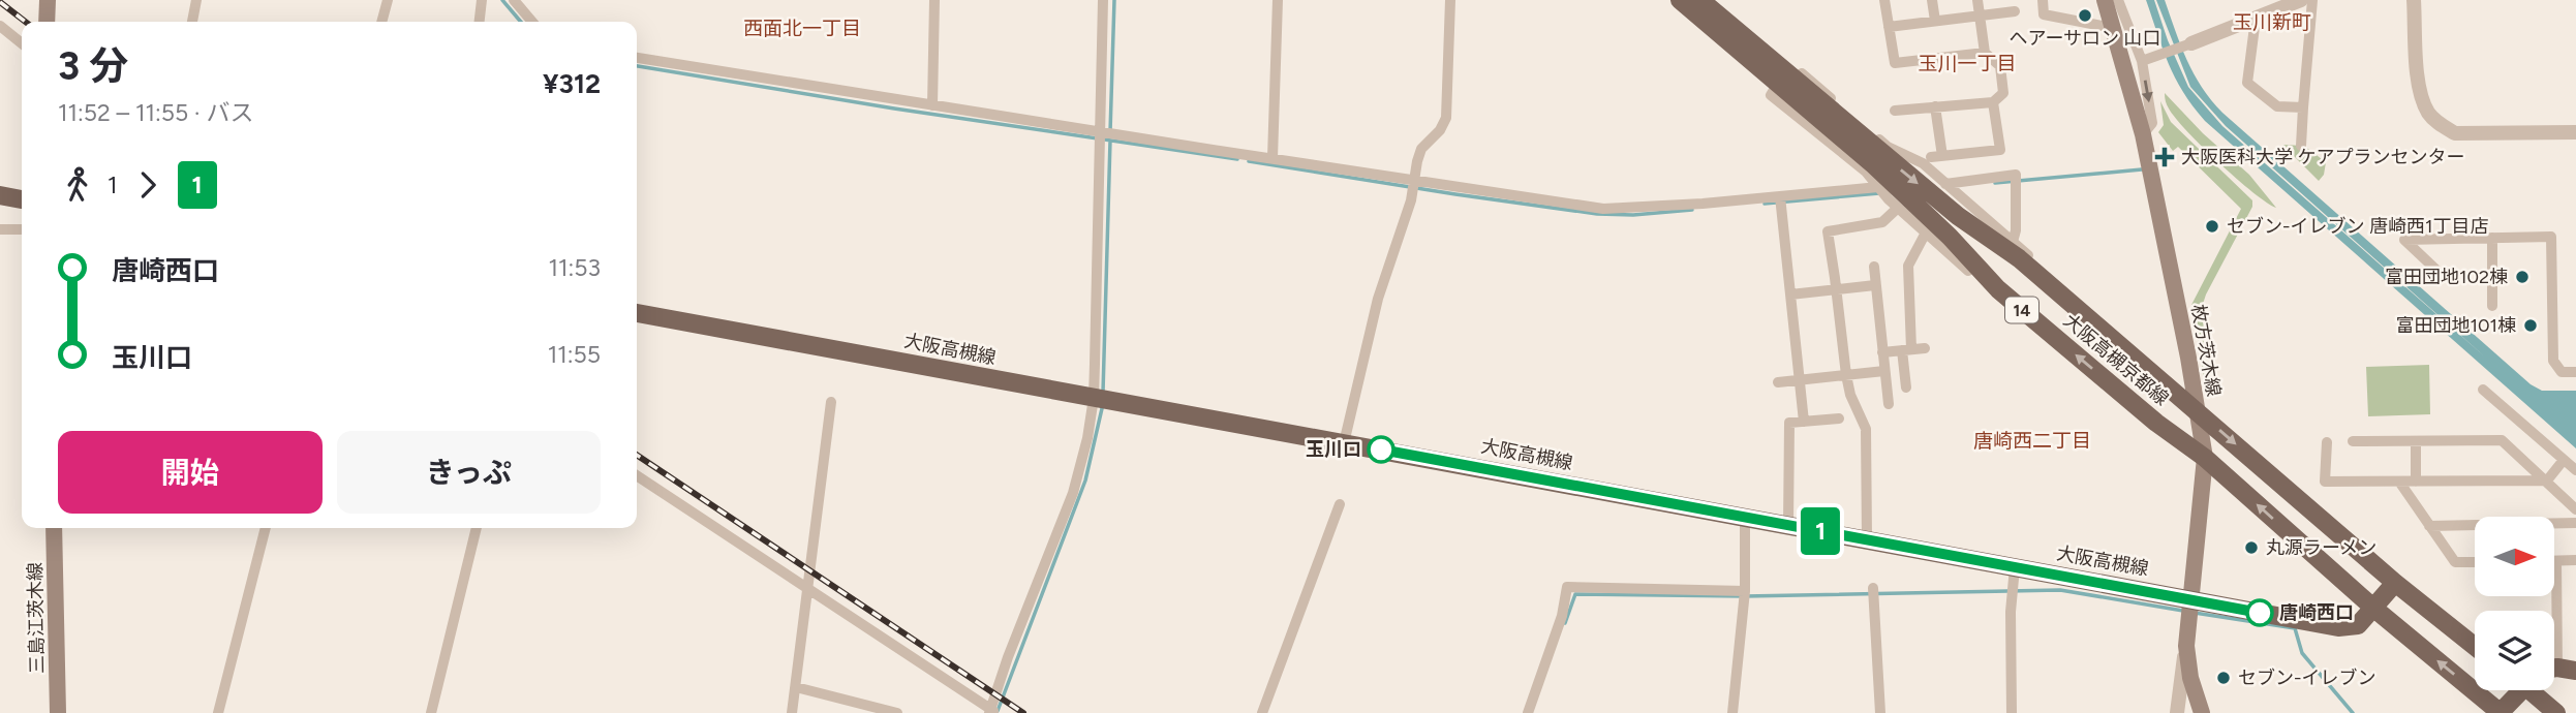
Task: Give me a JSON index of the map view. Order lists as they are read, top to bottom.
{
  "streets": {
    "main road": [
      "14",
      "大阪高槻線",
      "枚方茨木線",
      "大阪高槻京都線",
      "三島江茨木線"
    ]
  },
  "crossings": [
    ["大阪高槻線", "枚方茨木線"],
    ["大阪高槻線", "大阪高槻京都線"],
    ["枚方茨木線", "大阪高槻京都線"]
  ],
  "districts": [
    "玉川新町",
    "西面北一丁目",
    "玉川一丁目",
    "唐崎西二丁目"
  ],
  "places": {
    "other": [
      "ヘアーサロン 山口",
      "セブン-イレブン 唐崎西1丁目店",
      "富田団地102棟",
      "富田団地101棟",
      "玉川口",
      "丸源ラーメン",
      "唐崎西口",
      "セブン-イレブン"
    ],
    "health": ["大阪医科大学 ケアプランセンター"]
  },
  "lines": ["bus line 1"],
  "north": "right",
  "page": {
    "on_map": "1",
    "heading": ["3 分", "11:52 – 11:55 · バス", "¥312"],
    "legs": ["1", "1"],
    "list": [
      {
        "name": "唐崎西口",
        "value": "11:53"
      },
      {
        "name": "玉川口",
        "value": "11:55"
      }
    ],
    "buttons": ["開始", "きっぷ"]
  }
}
